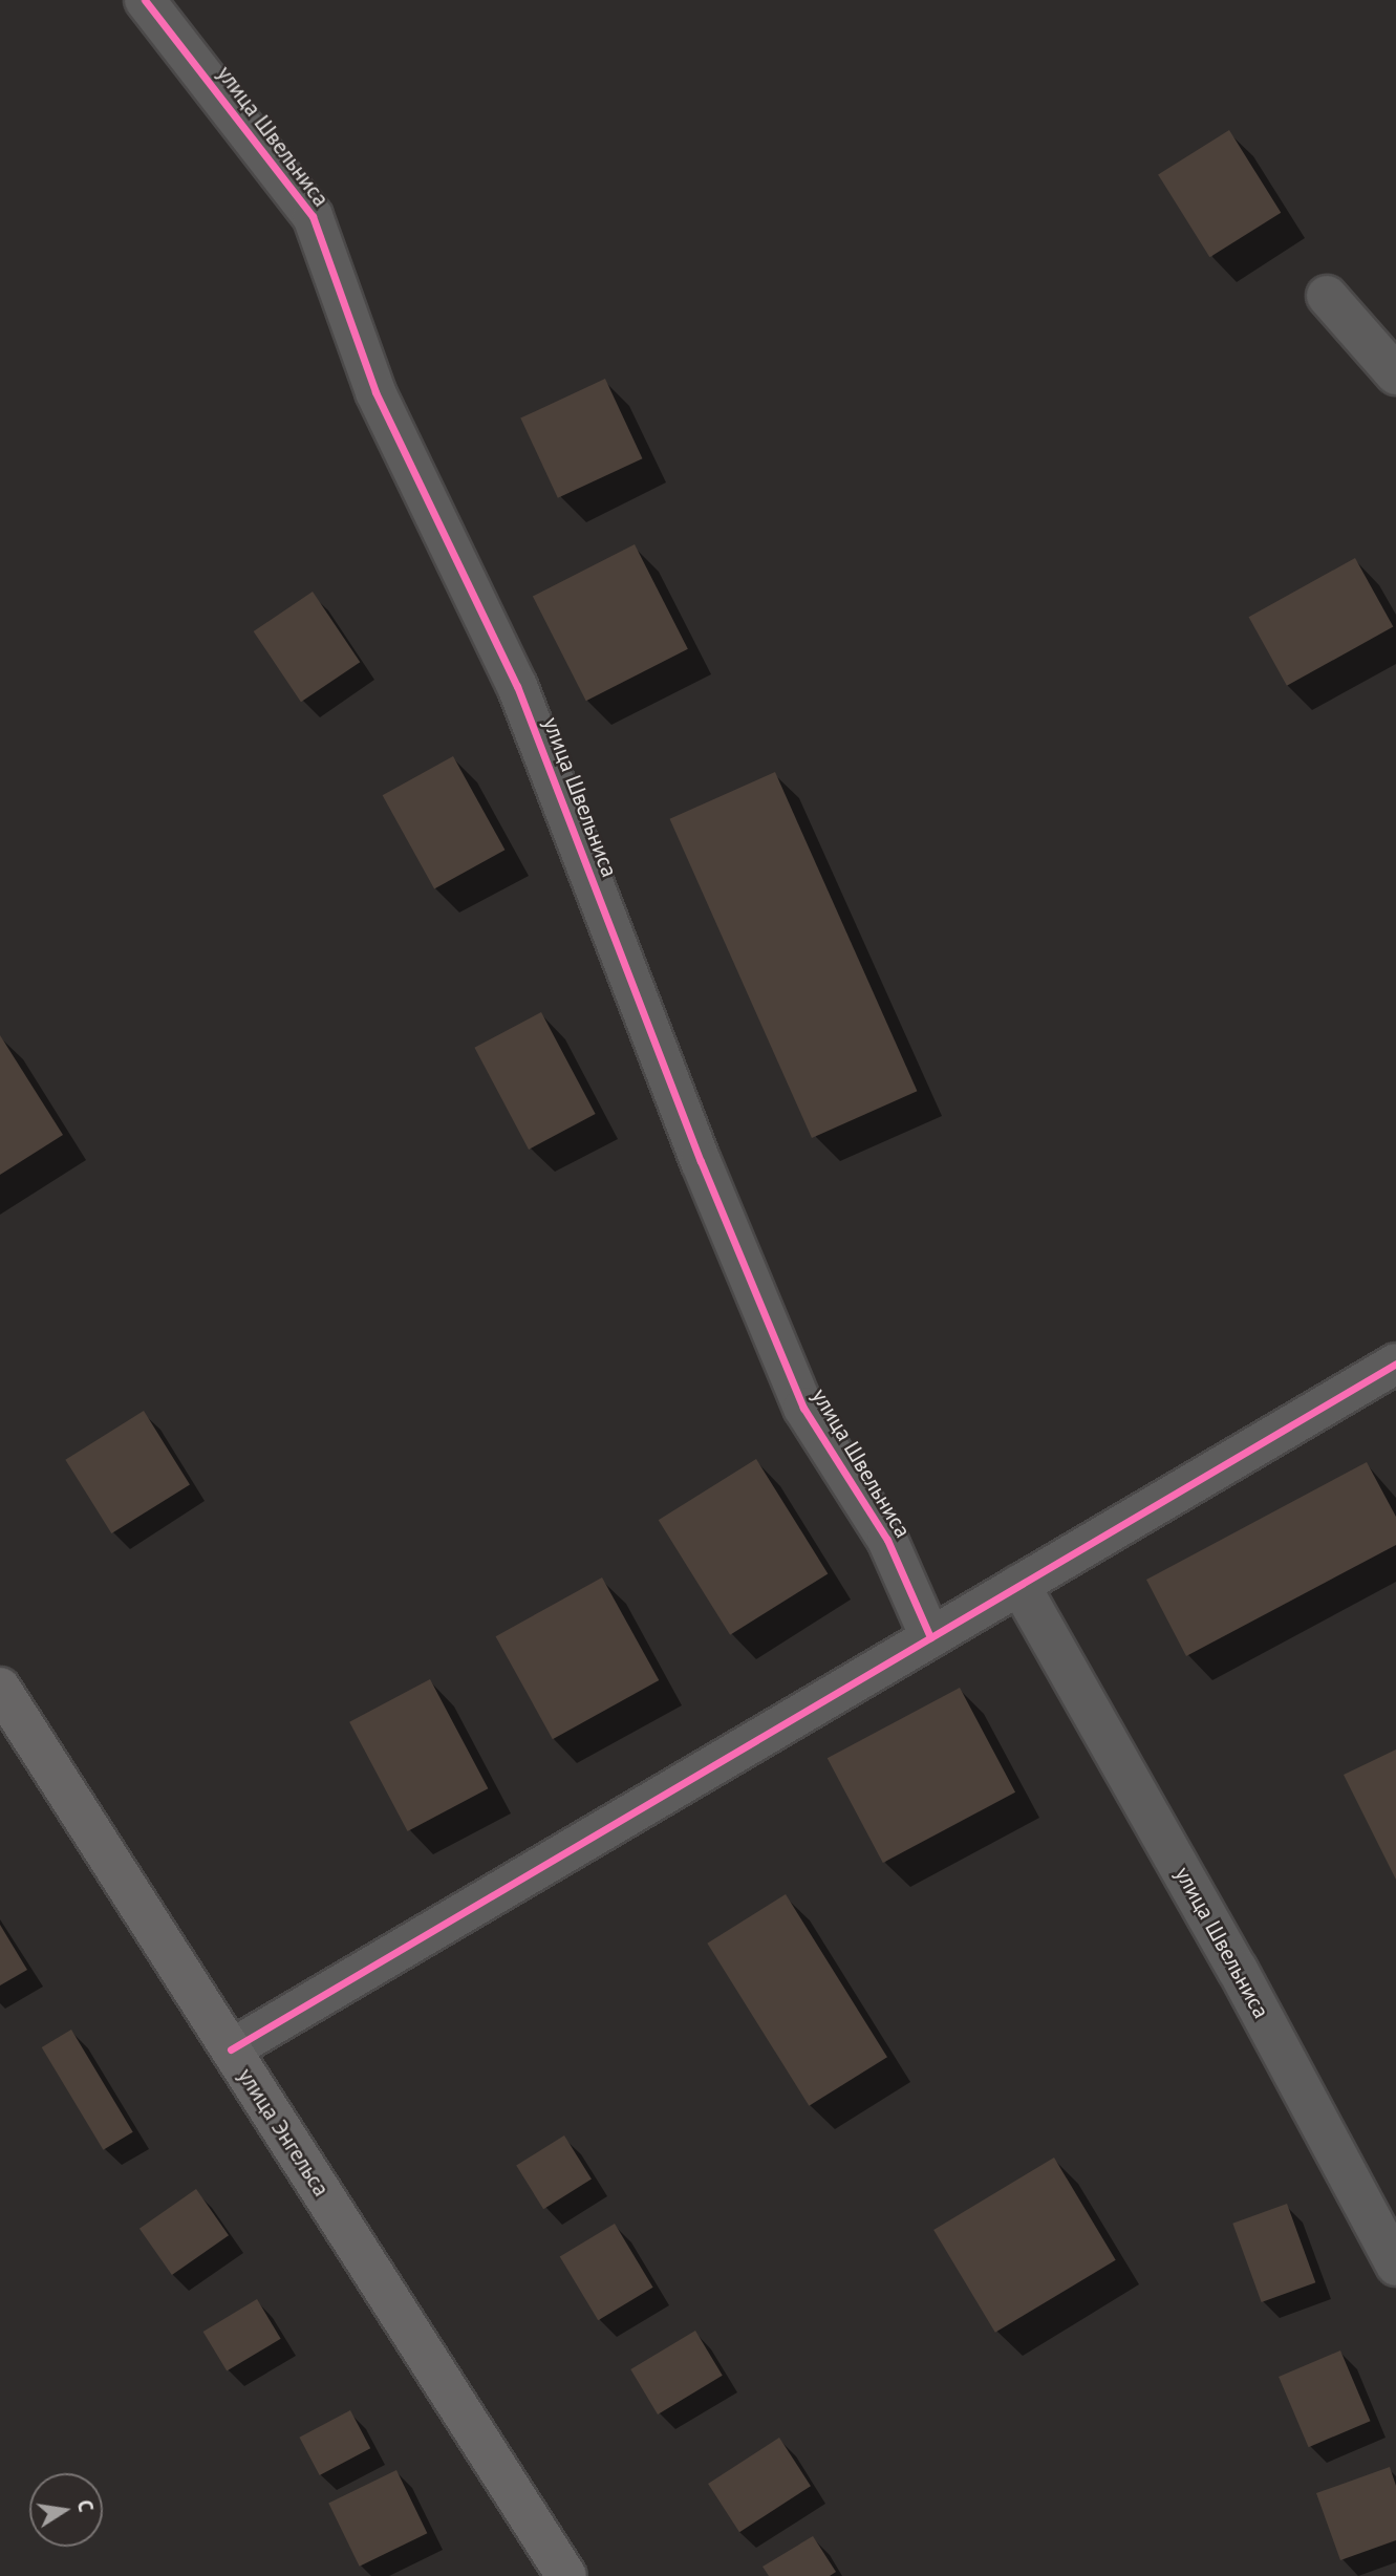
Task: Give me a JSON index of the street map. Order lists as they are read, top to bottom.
{
  "streets": {
    "main road": ["улица Энгельса"],
    "street": ["улица Швельниса"]
  },
  "north": "right"
}
